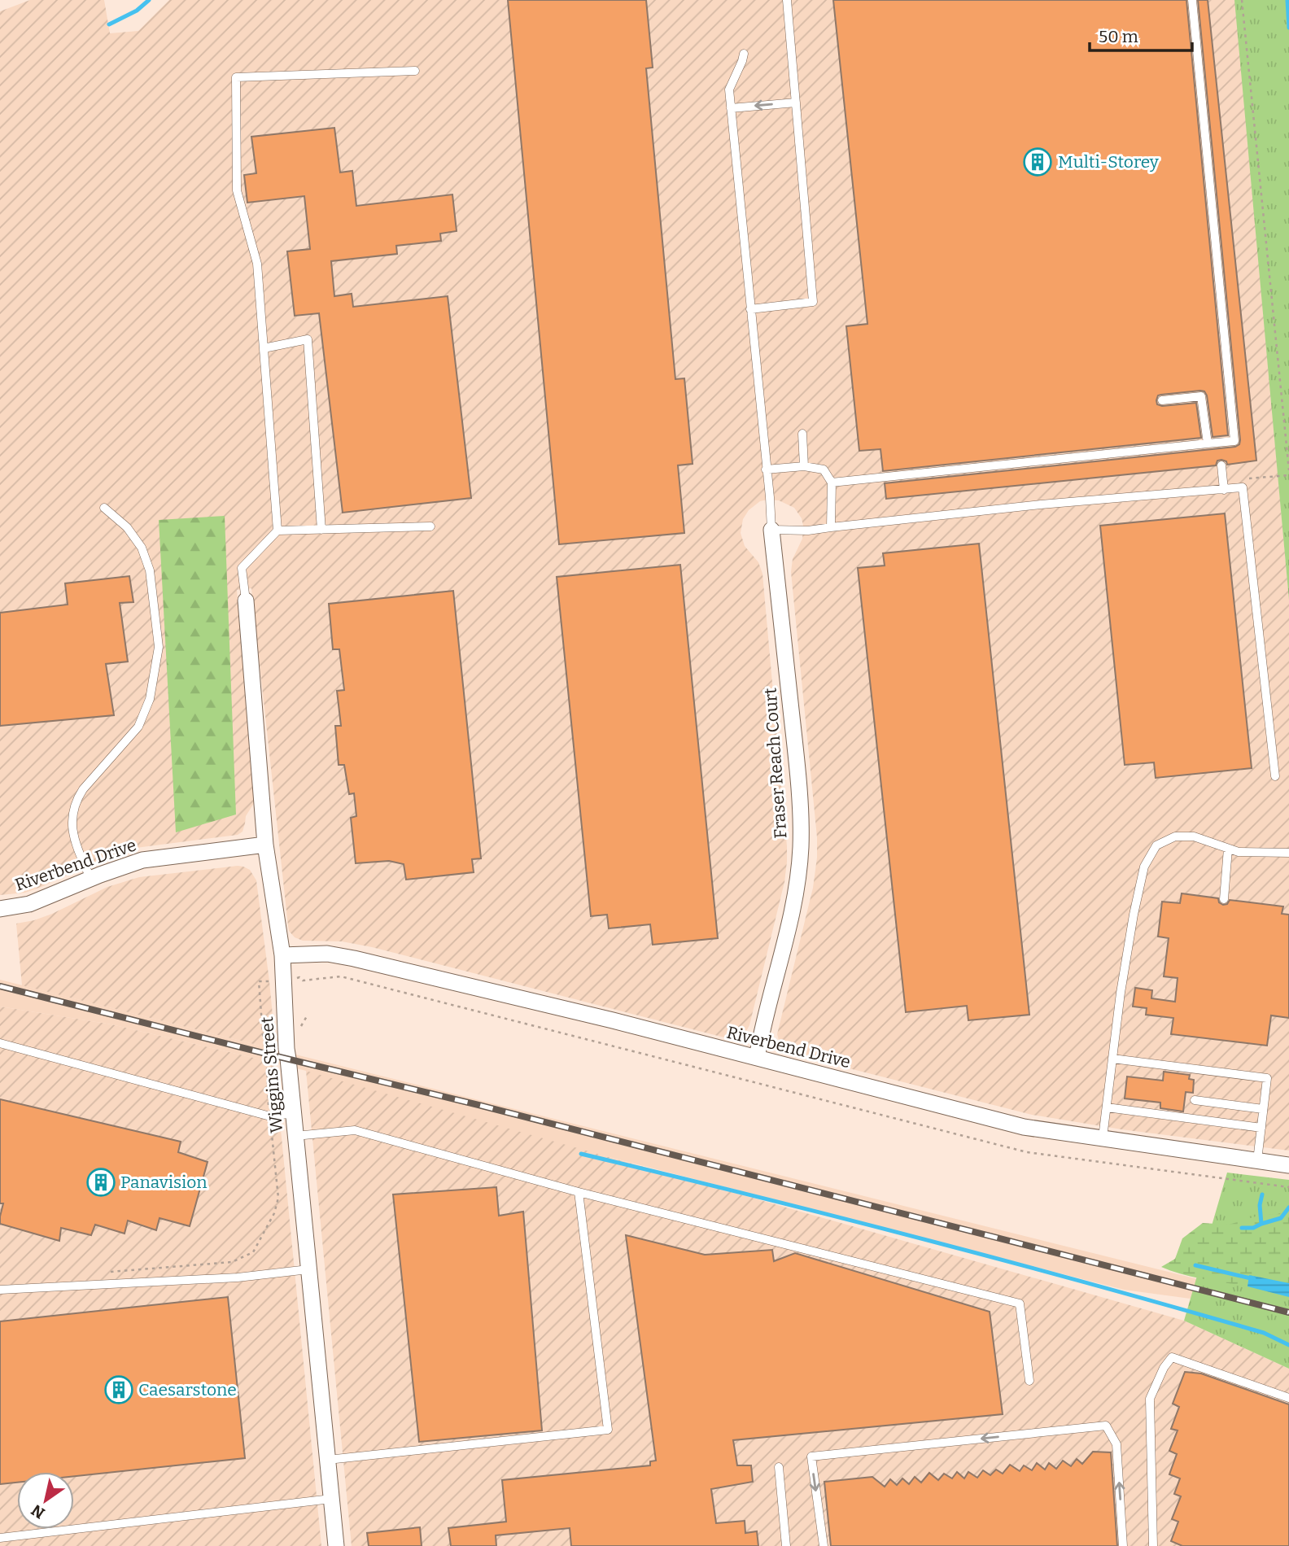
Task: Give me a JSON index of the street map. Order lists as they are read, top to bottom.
{
  "streets": {
    "street": ["Fraser Reach Court", "Riverbend Drive", "Wiggins Street"]
  },
  "crossings": [
    ["Fraser Reach Court", "Riverbend Drive"],
    ["Riverbend Drive", "Wiggins Street"]
  ],
  "places": {
    "building": ["Multi-Storey", "Panavision", "Caesarstone"]
  },
  "scale_bar": "50 m",
  "north": "bottom left"
}
